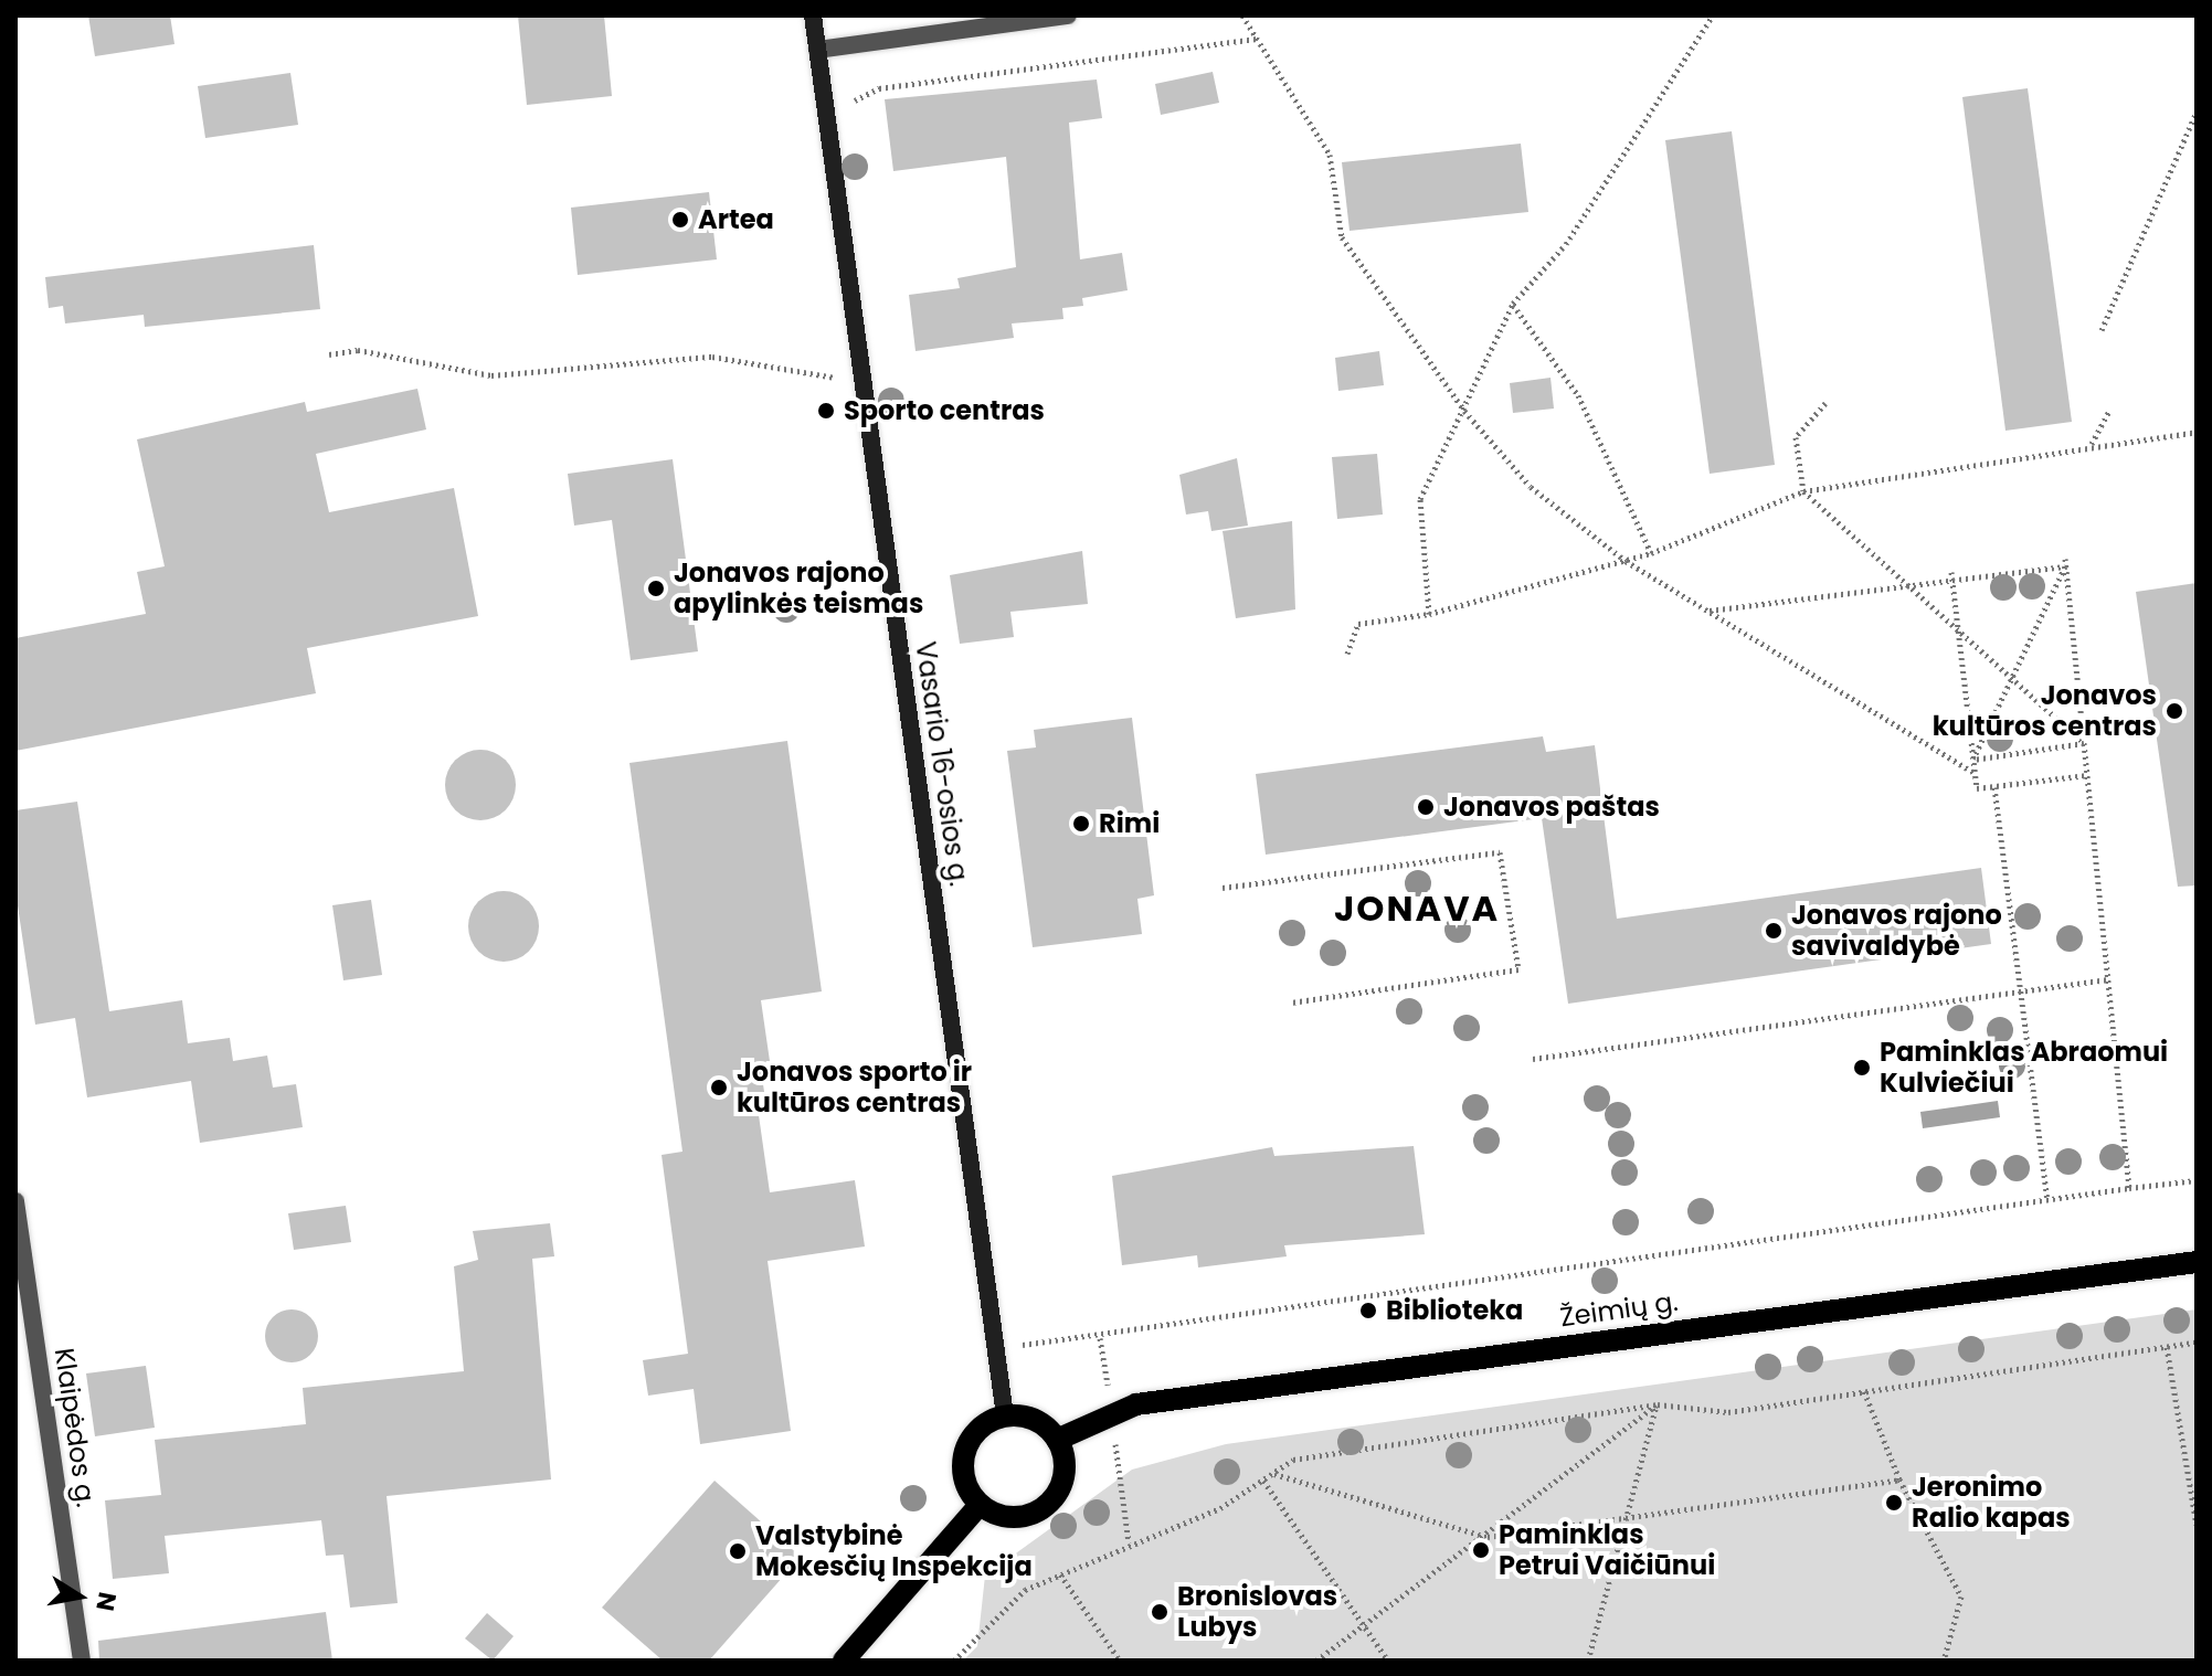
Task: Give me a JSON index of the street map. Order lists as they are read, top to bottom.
{
  "streets": {
    "main road": ["Vasario 16-osios g.", "Žeimių g."],
    "street": ["Klaipėdos g."]
  },
  "crossings": [
    ["Vasario 16-osios g.", "Žeimių g."]
  ],
  "districts": ["JONAVA"],
  "places": [
    "Artea",
    "Sporto centras",
    "Jonavos rajono apylinkės teismas",
    "Jonavos kultūros centras",
    "Jonavos paštas",
    "Rimi",
    "Jonavos rajono savivaldybė",
    "Paminklas Abraomui Kulviečiui",
    "Jonavos sporto ir kultūros centras",
    "Biblioteka",
    "Jeronimo Ralio kapas",
    "Paminklas Petrui Vaičiūnui",
    "Valstybinė Mokesčių Inspekcija",
    "Bronislovas Lubys"
  ],
  "north": "right"
}
